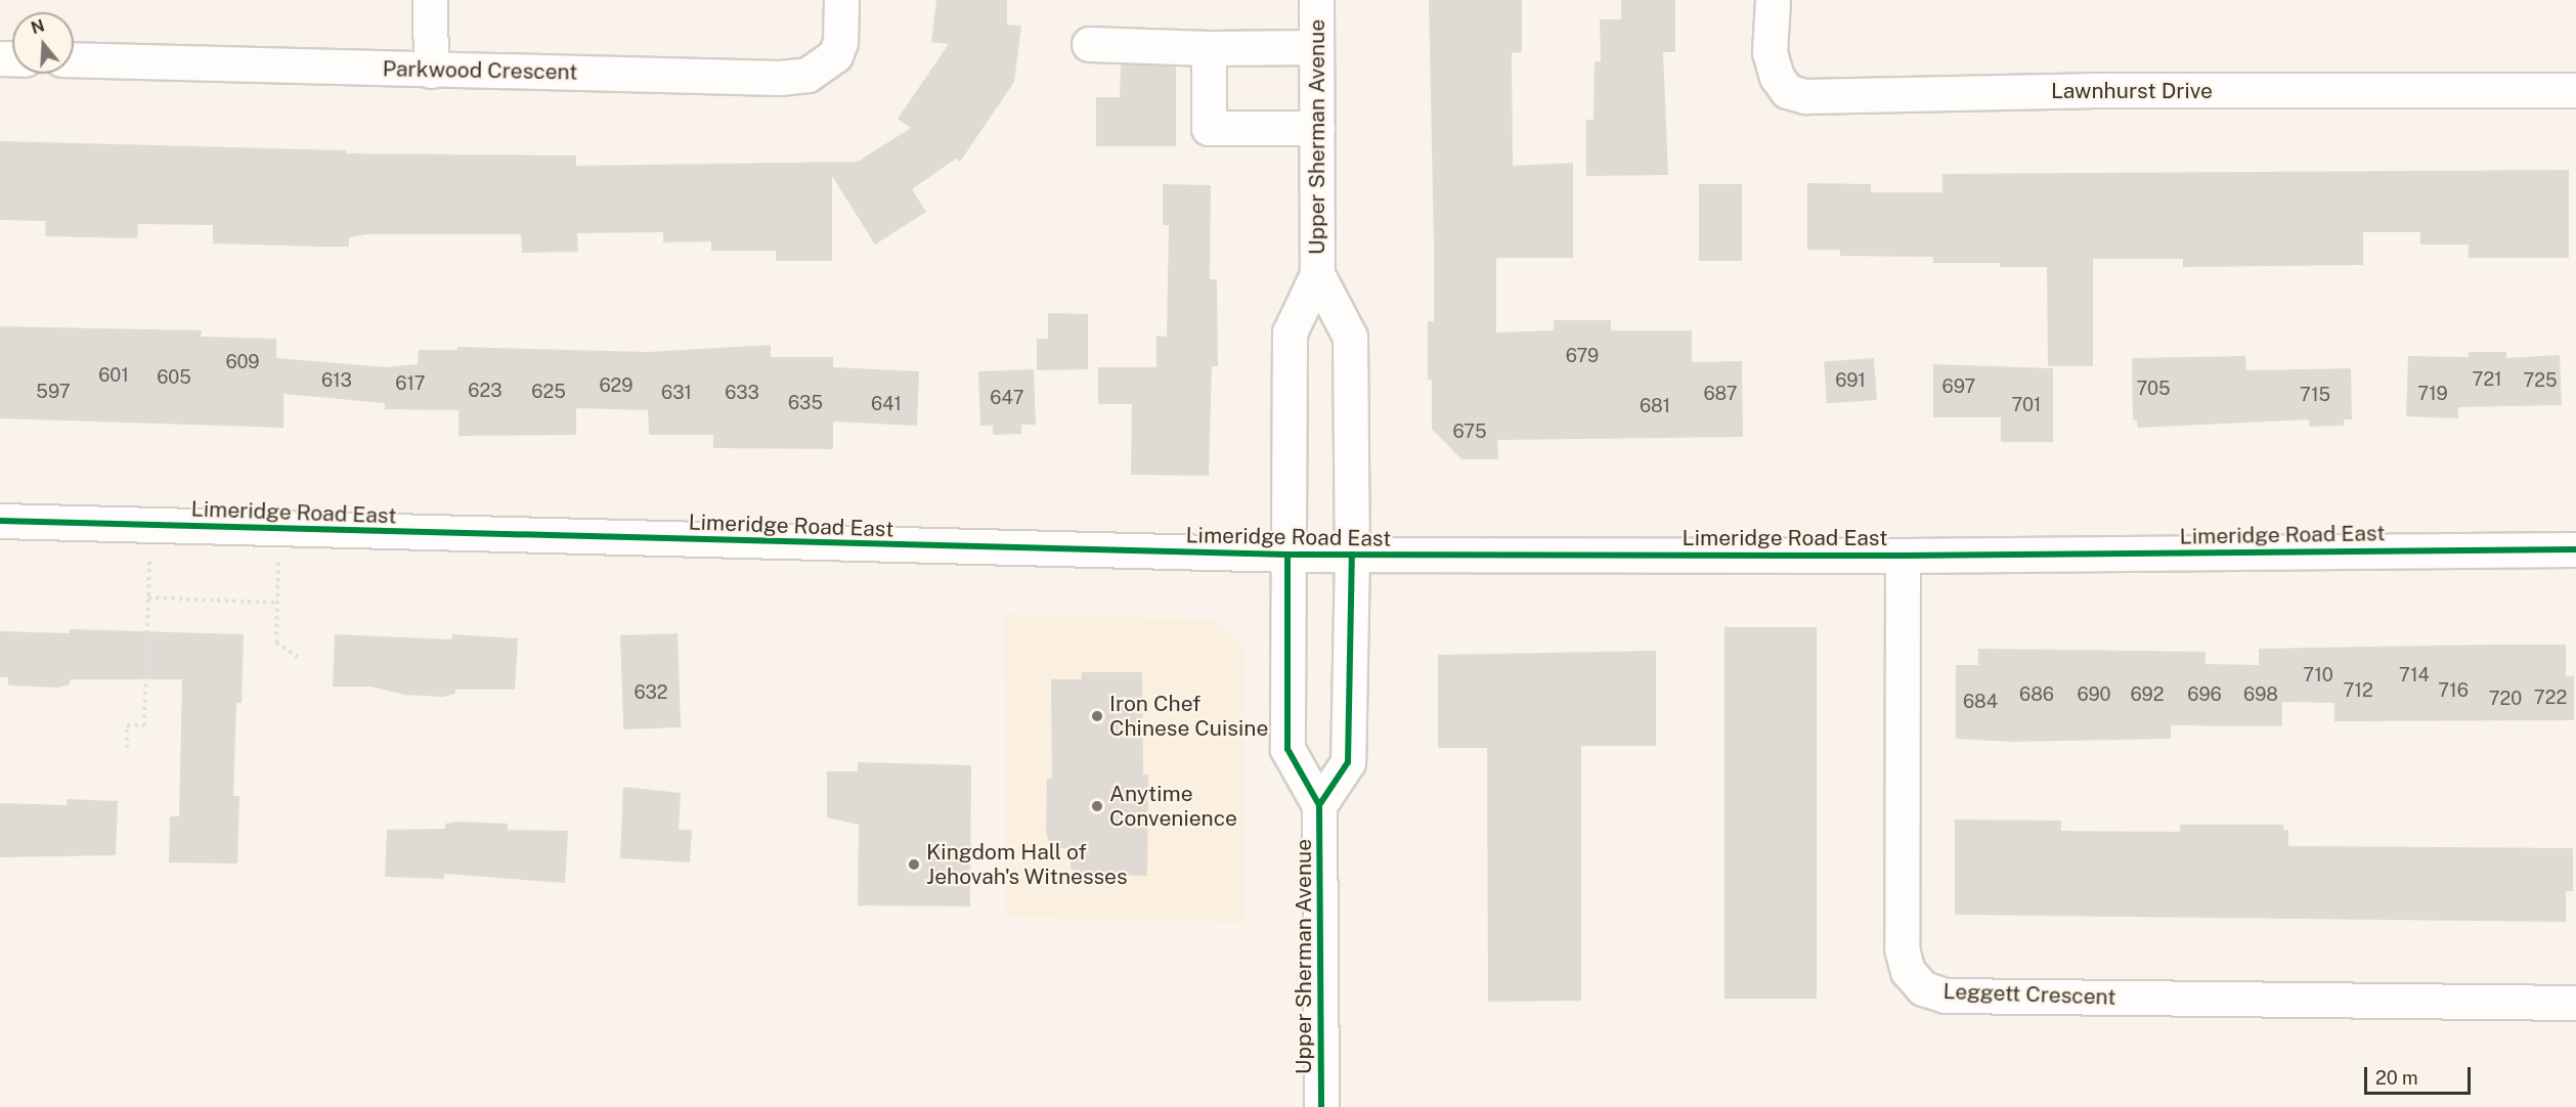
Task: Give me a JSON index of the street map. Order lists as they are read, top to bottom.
{
  "streets": {
    "street": [
      "Parkwood Crescent",
      "Lawnhurst Drive",
      "Upper Sherman Avenue",
      "Limeridge Road East",
      "Leggett Crescent"
    ]
  },
  "crossings": [
    ["Upper Sherman Avenue", "Limeridge Road East"],
    ["Limeridge Road East", "Leggett Crescent"]
  ],
  "places": ["Iron Chef Chinese Cuisine", "Anytime Convenience", "Kingdom Hall of Jehovah's Witnesses"],
  "house_numbers": [
    "679",
    "609",
    "601",
    "605",
    "721",
    "613",
    "691",
    "725",
    "617",
    "629",
    "697",
    "705",
    "623",
    "597",
    "625",
    "631",
    "633",
    "687",
    "719",
    "715",
    "647",
    "635",
    "641",
    "701",
    "681",
    "675",
    "710",
    "714",
    "712",
    "716",
    "632",
    "686",
    "690",
    "692",
    "696",
    "698",
    "722",
    "720",
    "684"
  ],
  "scale_bar": "20 m",
  "north": "top"
}
